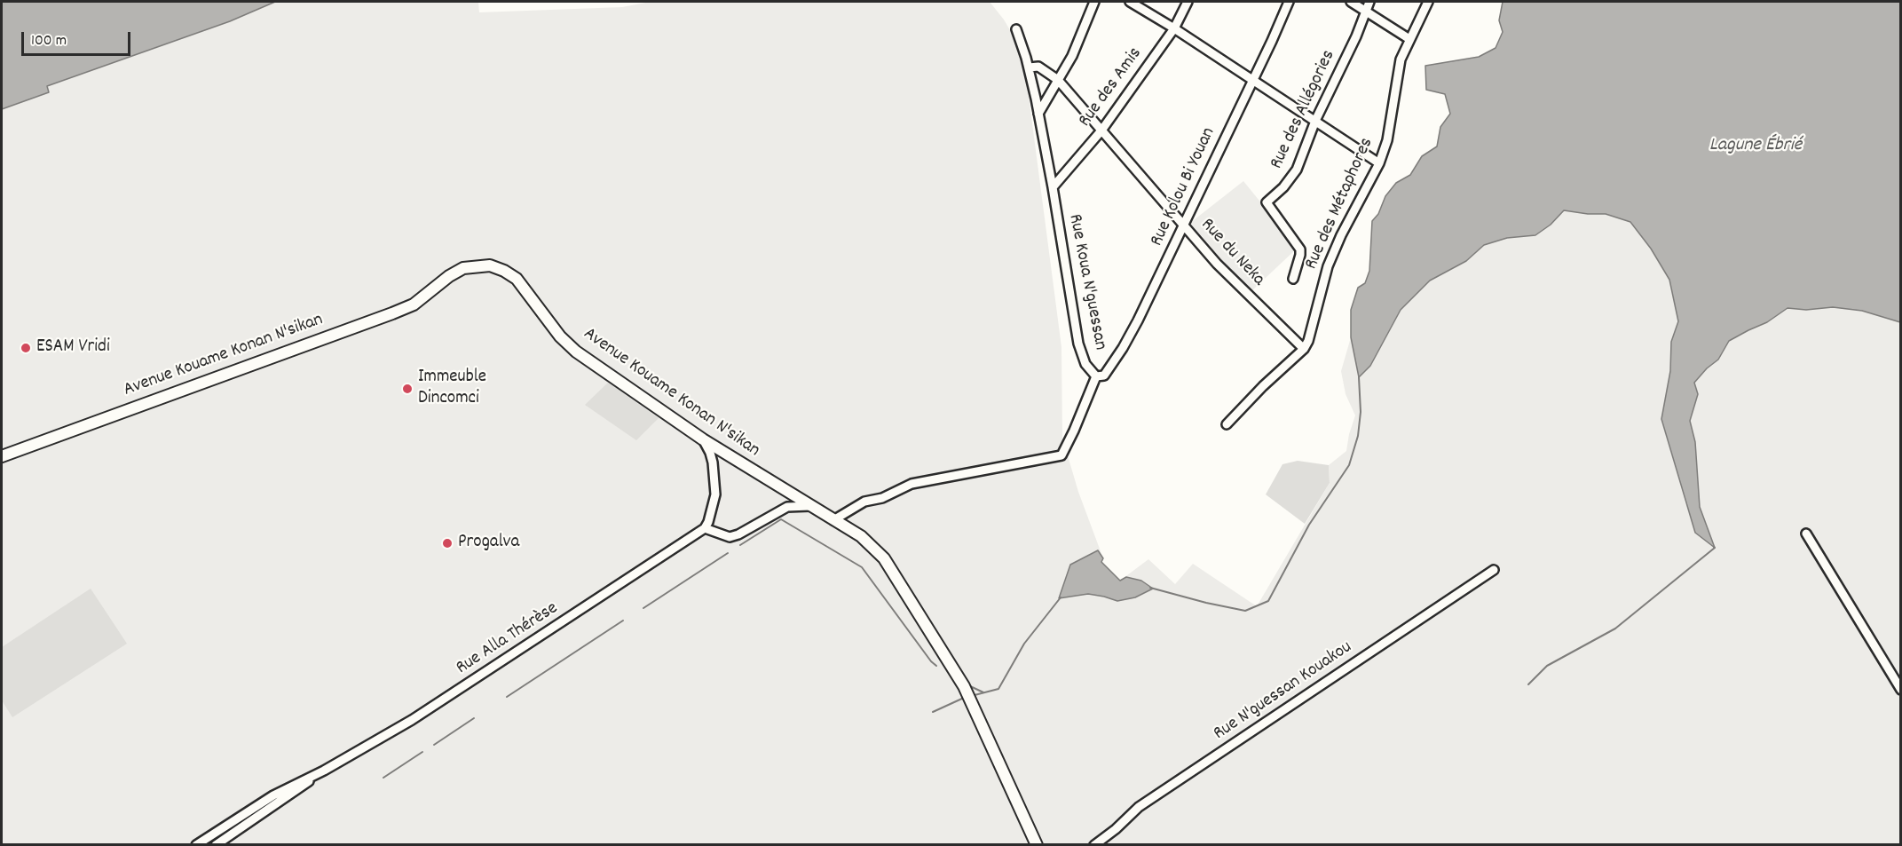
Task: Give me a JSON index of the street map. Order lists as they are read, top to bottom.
{
  "streets": {
    "street": [
      "Rue des Amis",
      "Rue des Allégories",
      "Rue Kolou Bi Youan",
      "Rue des Métaphores",
      "Rue du Neka",
      "Rue Koua N'guessan",
      "Avenue Kouame Konan N'sikan",
      "Rue Alla Thérèse",
      "Rue N'guessan Kouakou"
    ]
  },
  "crossings": [
    ["Rue des Amis", "Rue du Neka"],
    ["Rue des Amis", "Rue Koua N'guessan"],
    ["Rue Kolou Bi Youan", "Rue du Neka"],
    ["Rue Kolou Bi Youan", "Rue Koua N'guessan"],
    ["Rue des Métaphores", "Rue du Neka"],
    ["Rue du Neka", "Rue Koua N'guessan"],
    ["Rue Koua N'guessan", "Avenue Kouame Konan N'sikan"]
  ],
  "water": ["Lagune Ébrié"],
  "places": ["ESAM Vridi", "Immeuble Dincomci", "Progalva"],
  "scale_bar": "100 m"
}
